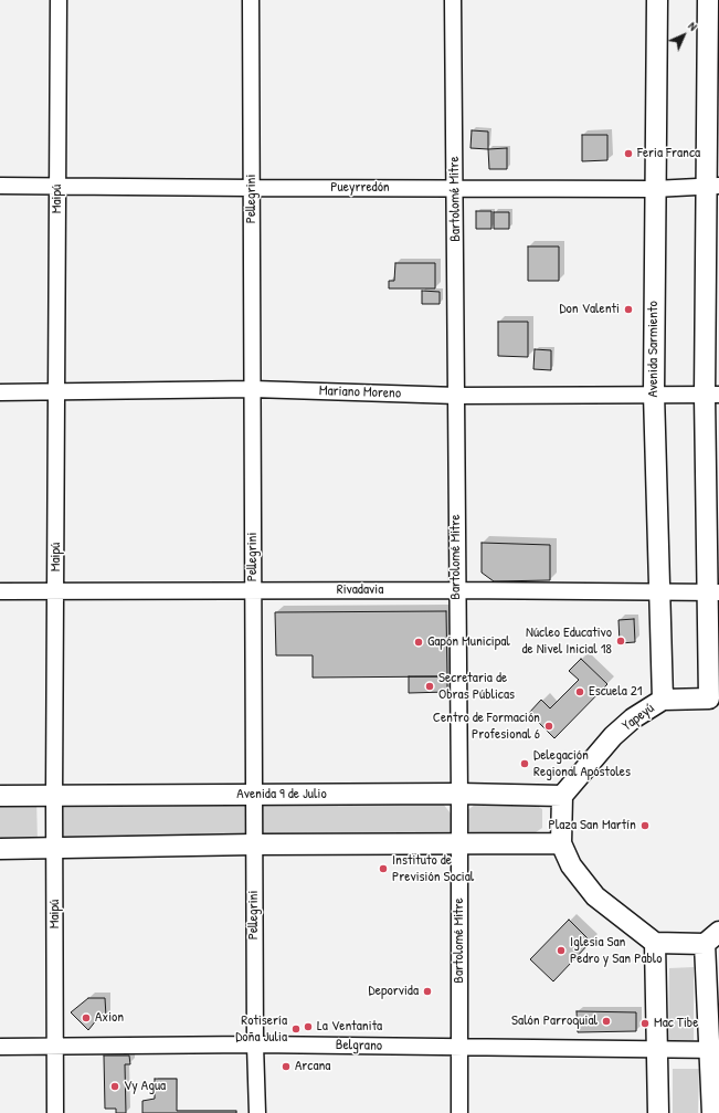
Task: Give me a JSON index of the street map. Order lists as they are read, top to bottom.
{
  "streets": {
    "main road": ["Avenida Sarmiento", "Yapeyú", "Avenida 9 de Julio"],
    "street": [
      "Pueyrredón",
      "Maipú",
      "Pellegrini",
      "Bartolomé Mitre",
      "Mariano Moreno",
      "Rivadavia",
      "Belgrano"
    ]
  },
  "crossings": [
    ["Pueyrredón", "Maipú"],
    ["Pueyrredón", "Pellegrini"],
    ["Pueyrredón", "Bartolomé Mitre"],
    ["Pueyrredón", "Avenida Sarmiento"],
    ["Maipú", "Mariano Moreno"],
    ["Maipú", "Rivadavia"],
    ["Maipú", "Avenida 9 de Julio"],
    ["Maipú", "Belgrano"],
    ["Pellegrini", "Mariano Moreno"],
    ["Pellegrini", "Rivadavia"],
    ["Pellegrini", "Avenida 9 de Julio"],
    ["Pellegrini", "Belgrano"],
    ["Bartolomé Mitre", "Mariano Moreno"],
    ["Bartolomé Mitre", "Rivadavia"],
    ["Bartolomé Mitre", "Avenida 9 de Julio"],
    ["Bartolomé Mitre", "Belgrano"],
    ["Avenida Sarmiento", "Mariano Moreno"],
    ["Avenida Sarmiento", "Rivadavia"],
    ["Avenida Sarmiento", "Yapeyú"],
    ["Yapeyú", "Avenida 9 de Julio"]
  ],
  "places": [
    "Feria Franca",
    "Don Valenti",
    "Núcleo Educativo de Nivel Inicial 18",
    "Gapón Municipal",
    "Secretaria de Obras Públicas",
    "Escuela 21",
    "Centro de Formación Profesional 6",
    "Delegación Regional Apóstoles",
    "Plaza San Martín",
    "Instituto de Previsión Social",
    "Iglesia San Pedro y San Pablo",
    "Deporvida",
    "Axion",
    "Salón Parroquial",
    "Mac Tibe",
    "La Ventanita",
    "Rotisería Doña Julia",
    "Arcana",
    "Vy Agua"
  ],
  "north": "top right"
}
